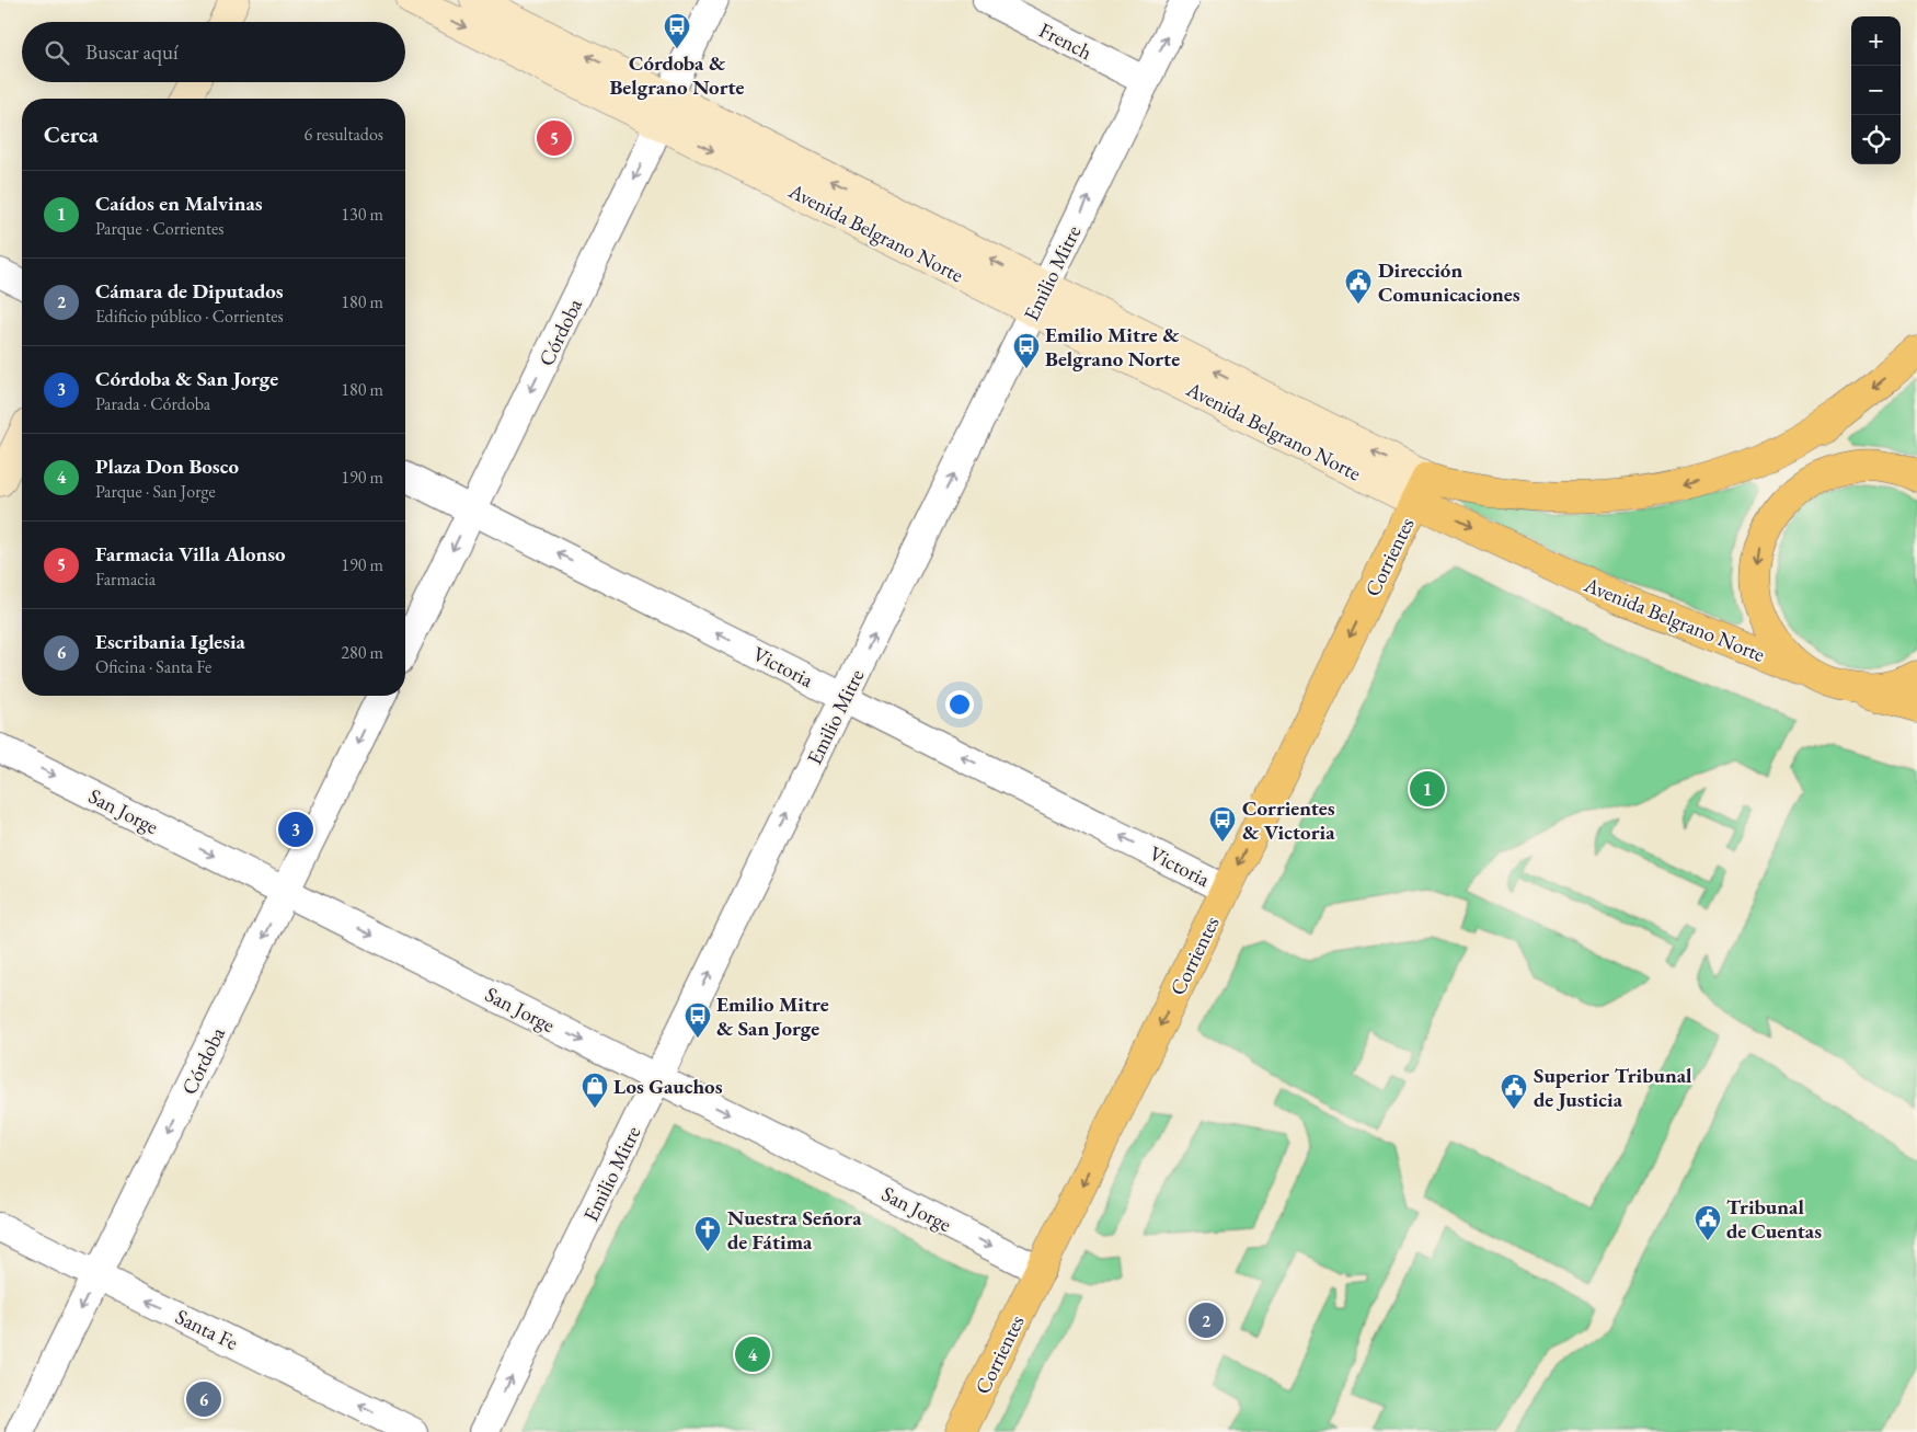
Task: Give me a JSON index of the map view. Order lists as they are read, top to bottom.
{
  "streets": {
    "main road": ["Avenida Belgrano Norte", "Corrientes"],
    "street": [
      "French",
      "Emilio Mitre",
      "Córdoba",
      "Victoria",
      "San Jorge",
      "Santa Fe"
    ]
  },
  "crossings": [
    ["French", "Emilio Mitre"],
    ["Avenida Belgrano Norte", "Emilio Mitre"],
    ["Avenida Belgrano Norte", "Córdoba"],
    ["Avenida Belgrano Norte", "Corrientes"],
    ["Emilio Mitre", "Victoria"],
    ["Emilio Mitre", "San Jorge"],
    ["Córdoba", "Victoria"],
    ["Córdoba", "San Jorge"],
    ["Córdoba", "Santa Fe"],
    ["Corrientes", "Victoria"],
    ["Corrientes", "San Jorge"]
  ],
  "one_way": [
    "Emilio Mitre",
    "Córdoba",
    "Corrientes",
    "Victoria",
    "San Jorge",
    "Santa Fe"
  ],
  "places": {
    "bus stop": [
      "Córdoba & Belgrano Norte",
      "Emilio Mitre & Belgrano Norte",
      "Corrientes & Victoria",
      "Emilio Mitre & San Jorge"
    ],
    "public building": ["Dirección Comunicaciones", "Superior Tribunal de Justicia", "Tribunal de Cuentas"],
    "shop": ["Los Gauchos"],
    "church": ["Nuestra Señora de Fátima"]
  },
  "page": {
    "map_buttons": ["+", "−"],
    "search": "Buscar aquí",
    "heading": ["Cerca", "6 resultados"],
    "pins": [
      "5",
      "1",
      "3",
      "2",
      "4",
      "6"
    ],
    "list": [
      {
        "mark": "1",
        "name": "Caídos en Malvinas",
        "note": "Parque · Corrientes",
        "value": "130 m"
      },
      {
        "mark": "2",
        "name": "Cámara de Diputados",
        "note": "Edificio público · Corrientes",
        "value": "180 m"
      },
      {
        "mark": "3",
        "name": "Córdoba & San Jorge",
        "note": "Parada · Córdoba",
        "value": "180 m"
      },
      {
        "mark": "4",
        "name": "Plaza Don Bosco",
        "note": "Parque · San Jorge",
        "value": "190 m"
      },
      {
        "mark": "5",
        "name": "Farmacia Villa Alonso",
        "note": "Farmacia",
        "value": "190 m"
      },
      {
        "mark": "6",
        "name": "Escribania Iglesia",
        "note": "Oficina · Santa Fe",
        "value": "280 m"
      }
    ]
  }
}
